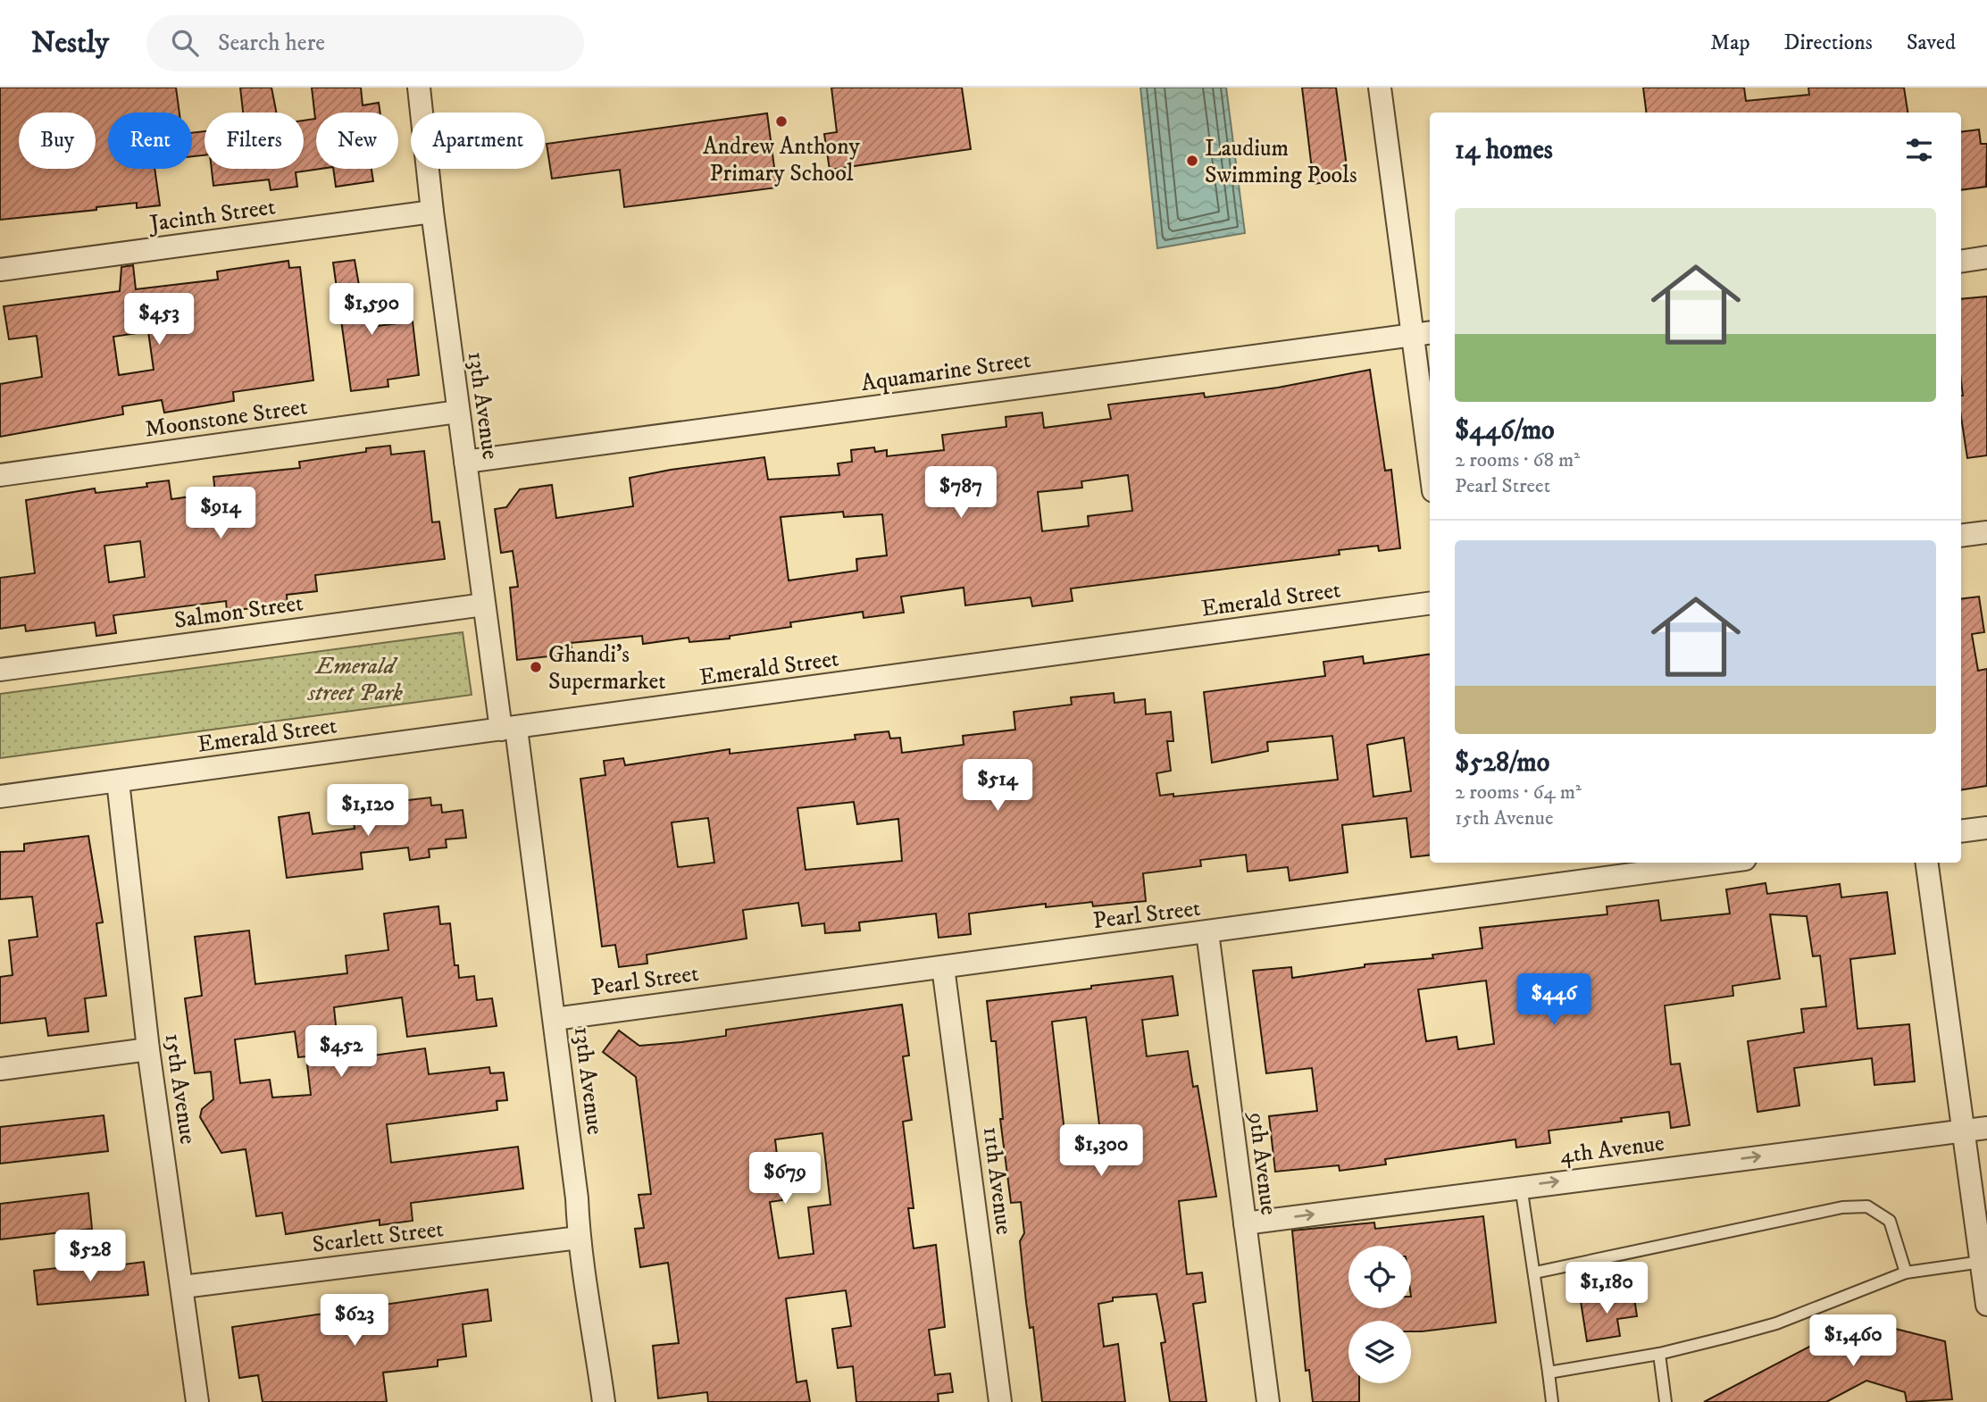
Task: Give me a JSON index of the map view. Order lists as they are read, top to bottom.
{
  "streets": {
    "street": [
      "Jacinth Street",
      "Aquamarine Street",
      "13th Avenue",
      "Moonstone Street",
      "Emerald Street",
      "Salmon Street",
      "Pearl Street",
      "15th Avenue",
      "4th Avenue",
      "9th Avenue",
      "11th Avenue",
      "Scarlett Street"
    ]
  },
  "crossings": [
    ["Jacinth Street", "13th Avenue"],
    ["Aquamarine Street", "13th Avenue"],
    ["13th Avenue", "Moonstone Street"],
    ["13th Avenue", "Emerald Street"],
    ["13th Avenue", "Salmon Street"],
    ["13th Avenue", "Pearl Street"],
    ["13th Avenue", "Scarlett Street"],
    ["Emerald Street", "15th Avenue"],
    ["Pearl Street", "9th Avenue"],
    ["Pearl Street", "11th Avenue"],
    ["15th Avenue", "Scarlett Street"],
    ["4th Avenue", "9th Avenue"]
  ],
  "one_way": ["4th Avenue"],
  "parks": ["Emerald street Park"],
  "places": ["Andrew Anthony Primary School", "Laudium Swimming Pools", "Ghandi's Supermarket"],
  "page": {
    "header": "Nestly",
    "search": "Search here",
    "nav": ["Map", "Directions", "Saved"],
    "chip": [
      "Buy",
      "Rent",
      "Filters",
      "New",
      "Apartment"
    ],
    "heading": "14 homes",
    "list": [
      {
        "name": "$446/mo",
        "note": "2 rooms · 68 m² · Pearl Street"
      },
      {
        "name": "$528/mo",
        "note": "2 rooms · 64 m² · 15th Avenue"
      }
    ],
    "price": [
      "$1,590",
      "$453",
      "$787",
      "$914",
      "$514",
      "$1,120",
      "$446",
      "$452",
      "$1,300",
      "$679",
      "$528",
      "$1,180",
      "$623",
      "$1,460"
    ]
  }
}
